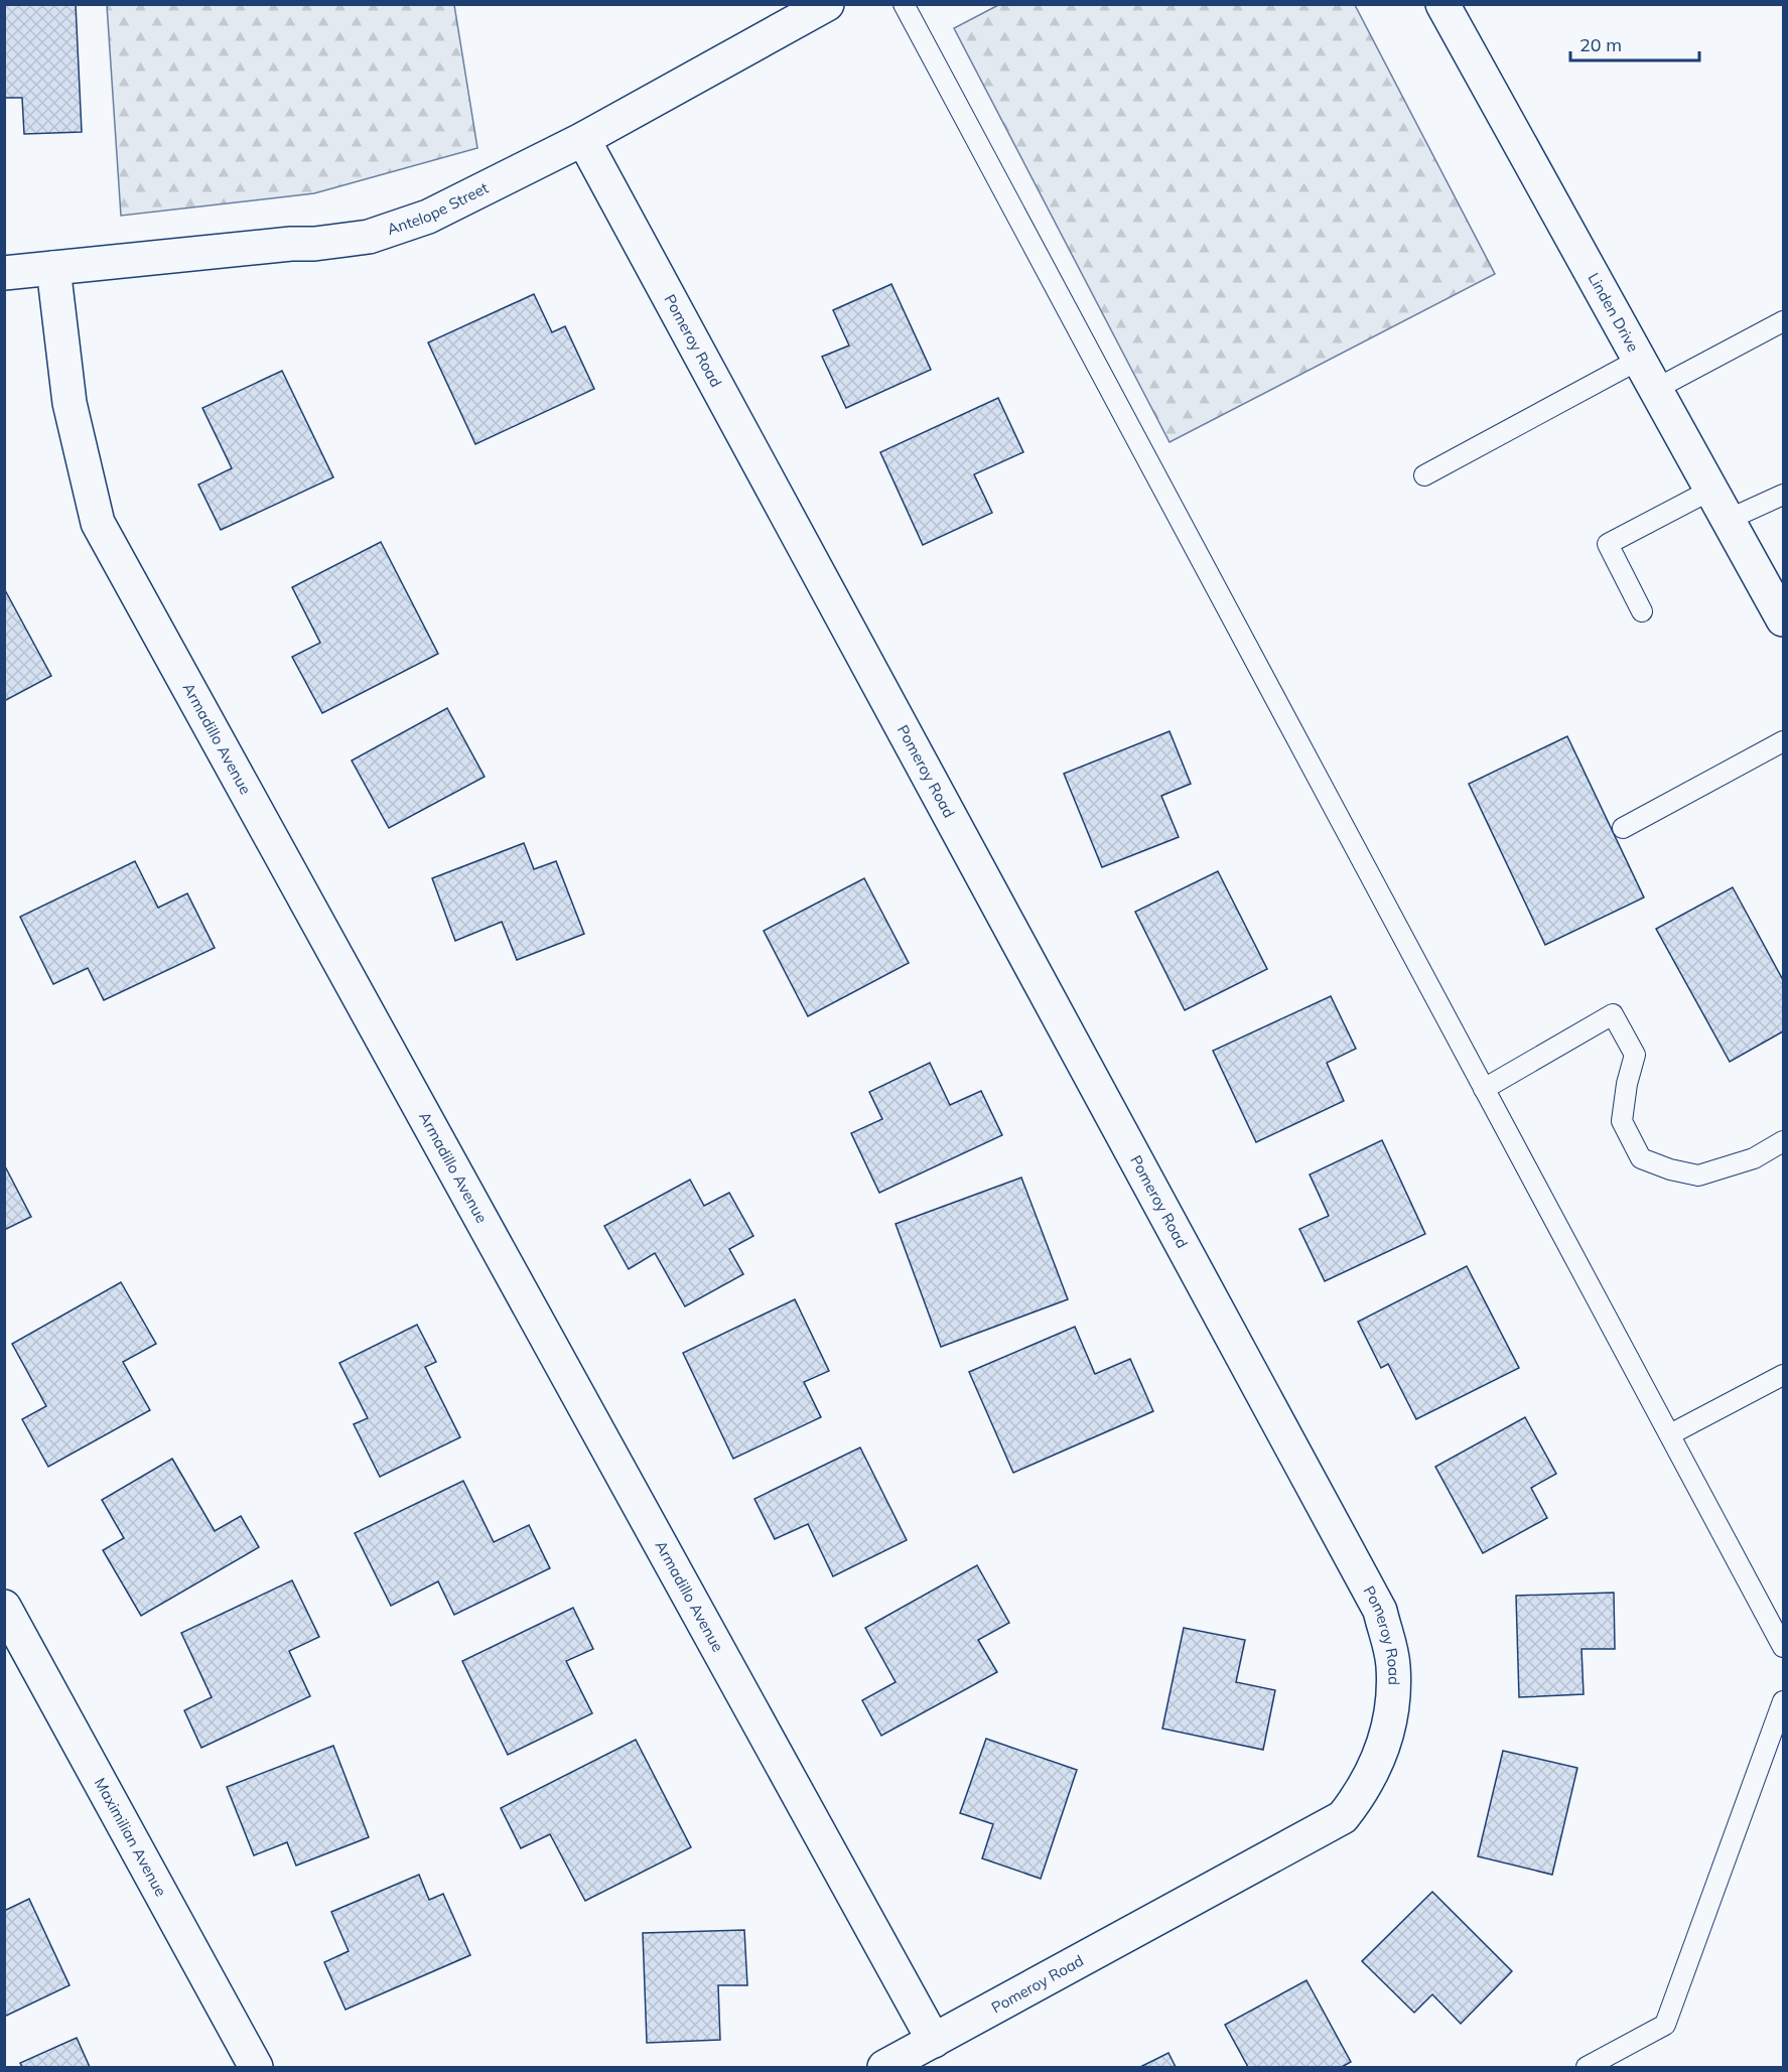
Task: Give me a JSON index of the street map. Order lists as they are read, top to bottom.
{
  "streets": {
    "street": [
      "Antelope Street",
      "Linden Drive",
      "Pomeroy Road",
      "Armadillo Avenue",
      "Maximilian Avenue"
    ]
  },
  "crossings": [
    ["Antelope Street", "Pomeroy Road"],
    ["Antelope Street", "Armadillo Avenue"],
    ["Pomeroy Road", "Armadillo Avenue"]
  ],
  "scale_bar": "20 m"
}
